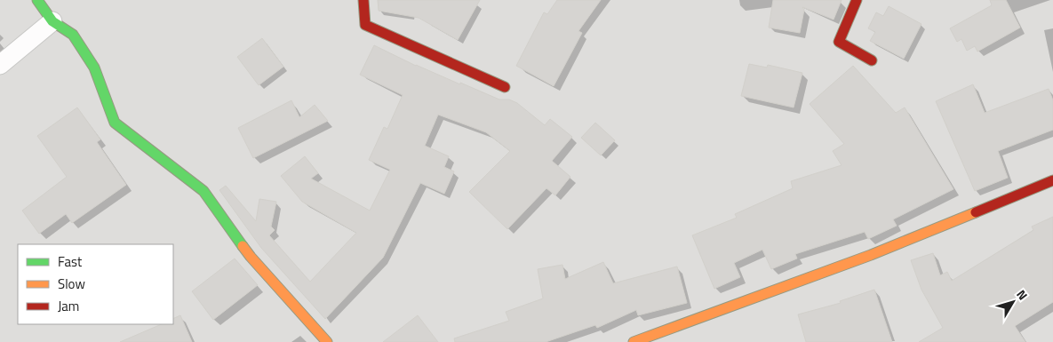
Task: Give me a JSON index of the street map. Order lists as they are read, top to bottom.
{
  "legend": ["Fast", "Slow", "Jam"],
  "north": "top right"
}
